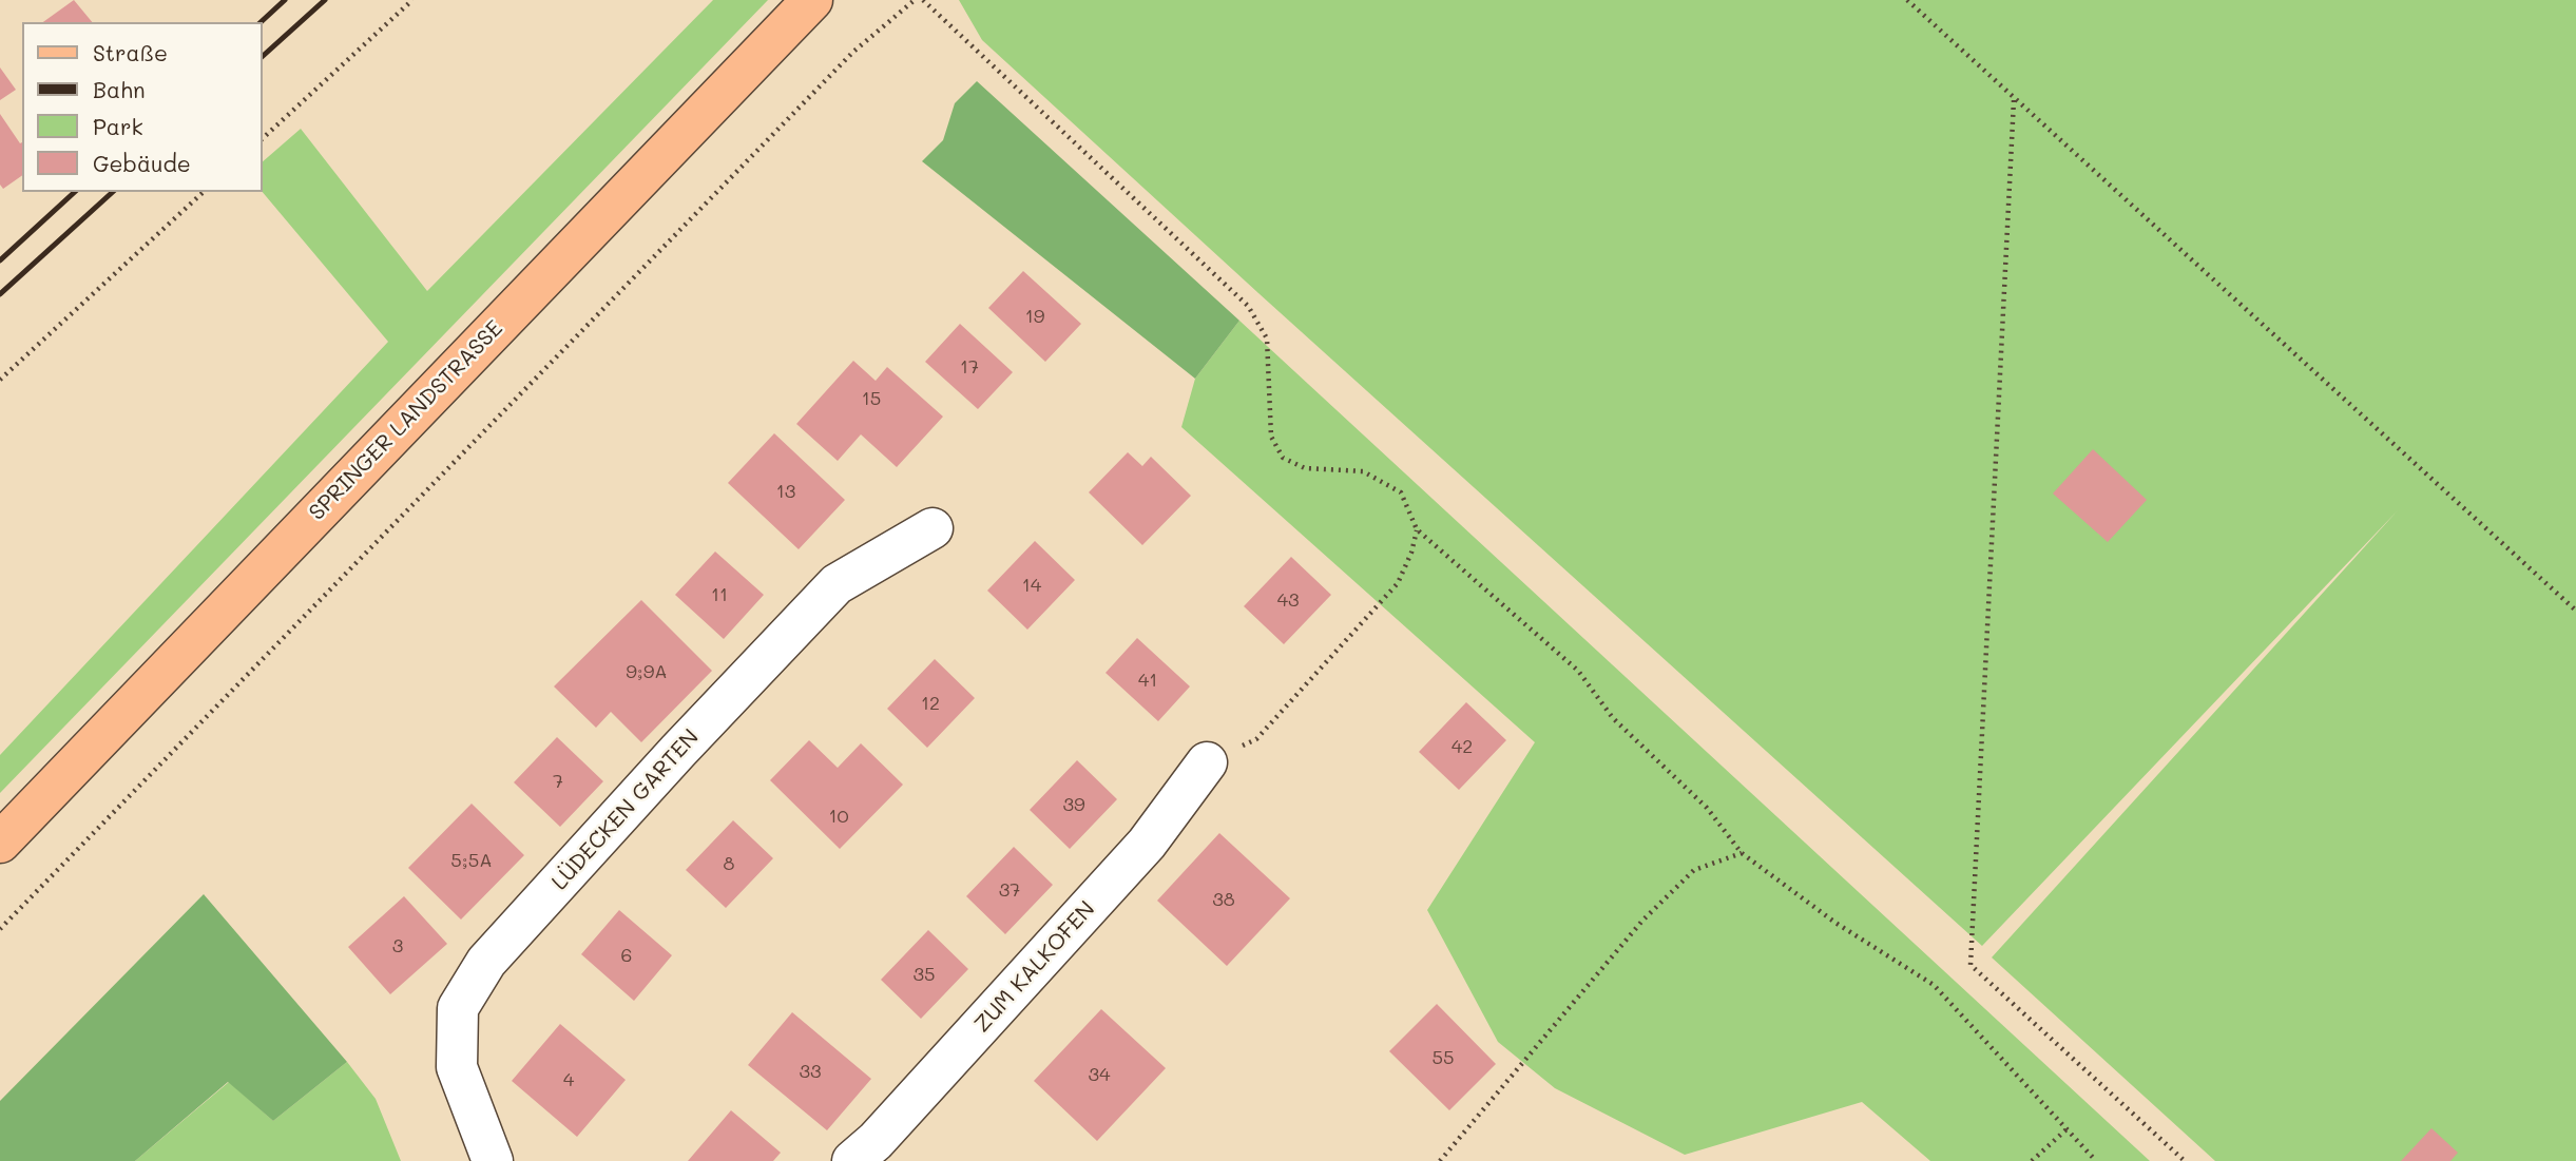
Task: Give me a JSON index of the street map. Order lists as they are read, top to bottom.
{
  "streets": {
    "main road": ["SPRINGER LANDSTRASSE"],
    "street": ["LÜDECKEN GARTEN", "ZUM KALKOFEN"]
  },
  "house_numbers": [
    "19",
    "17",
    "15",
    "13",
    "14",
    "11",
    "43",
    "9;9A",
    "41",
    "12",
    "42",
    "7",
    "39",
    "10",
    "5;5A",
    "8",
    "37",
    "38",
    "3",
    "6",
    "35",
    "55",
    "33",
    "34",
    "4"
  ],
  "legend": [
    "Straße",
    "Bahn",
    "Park",
    "Gebäude"
  ]
}
